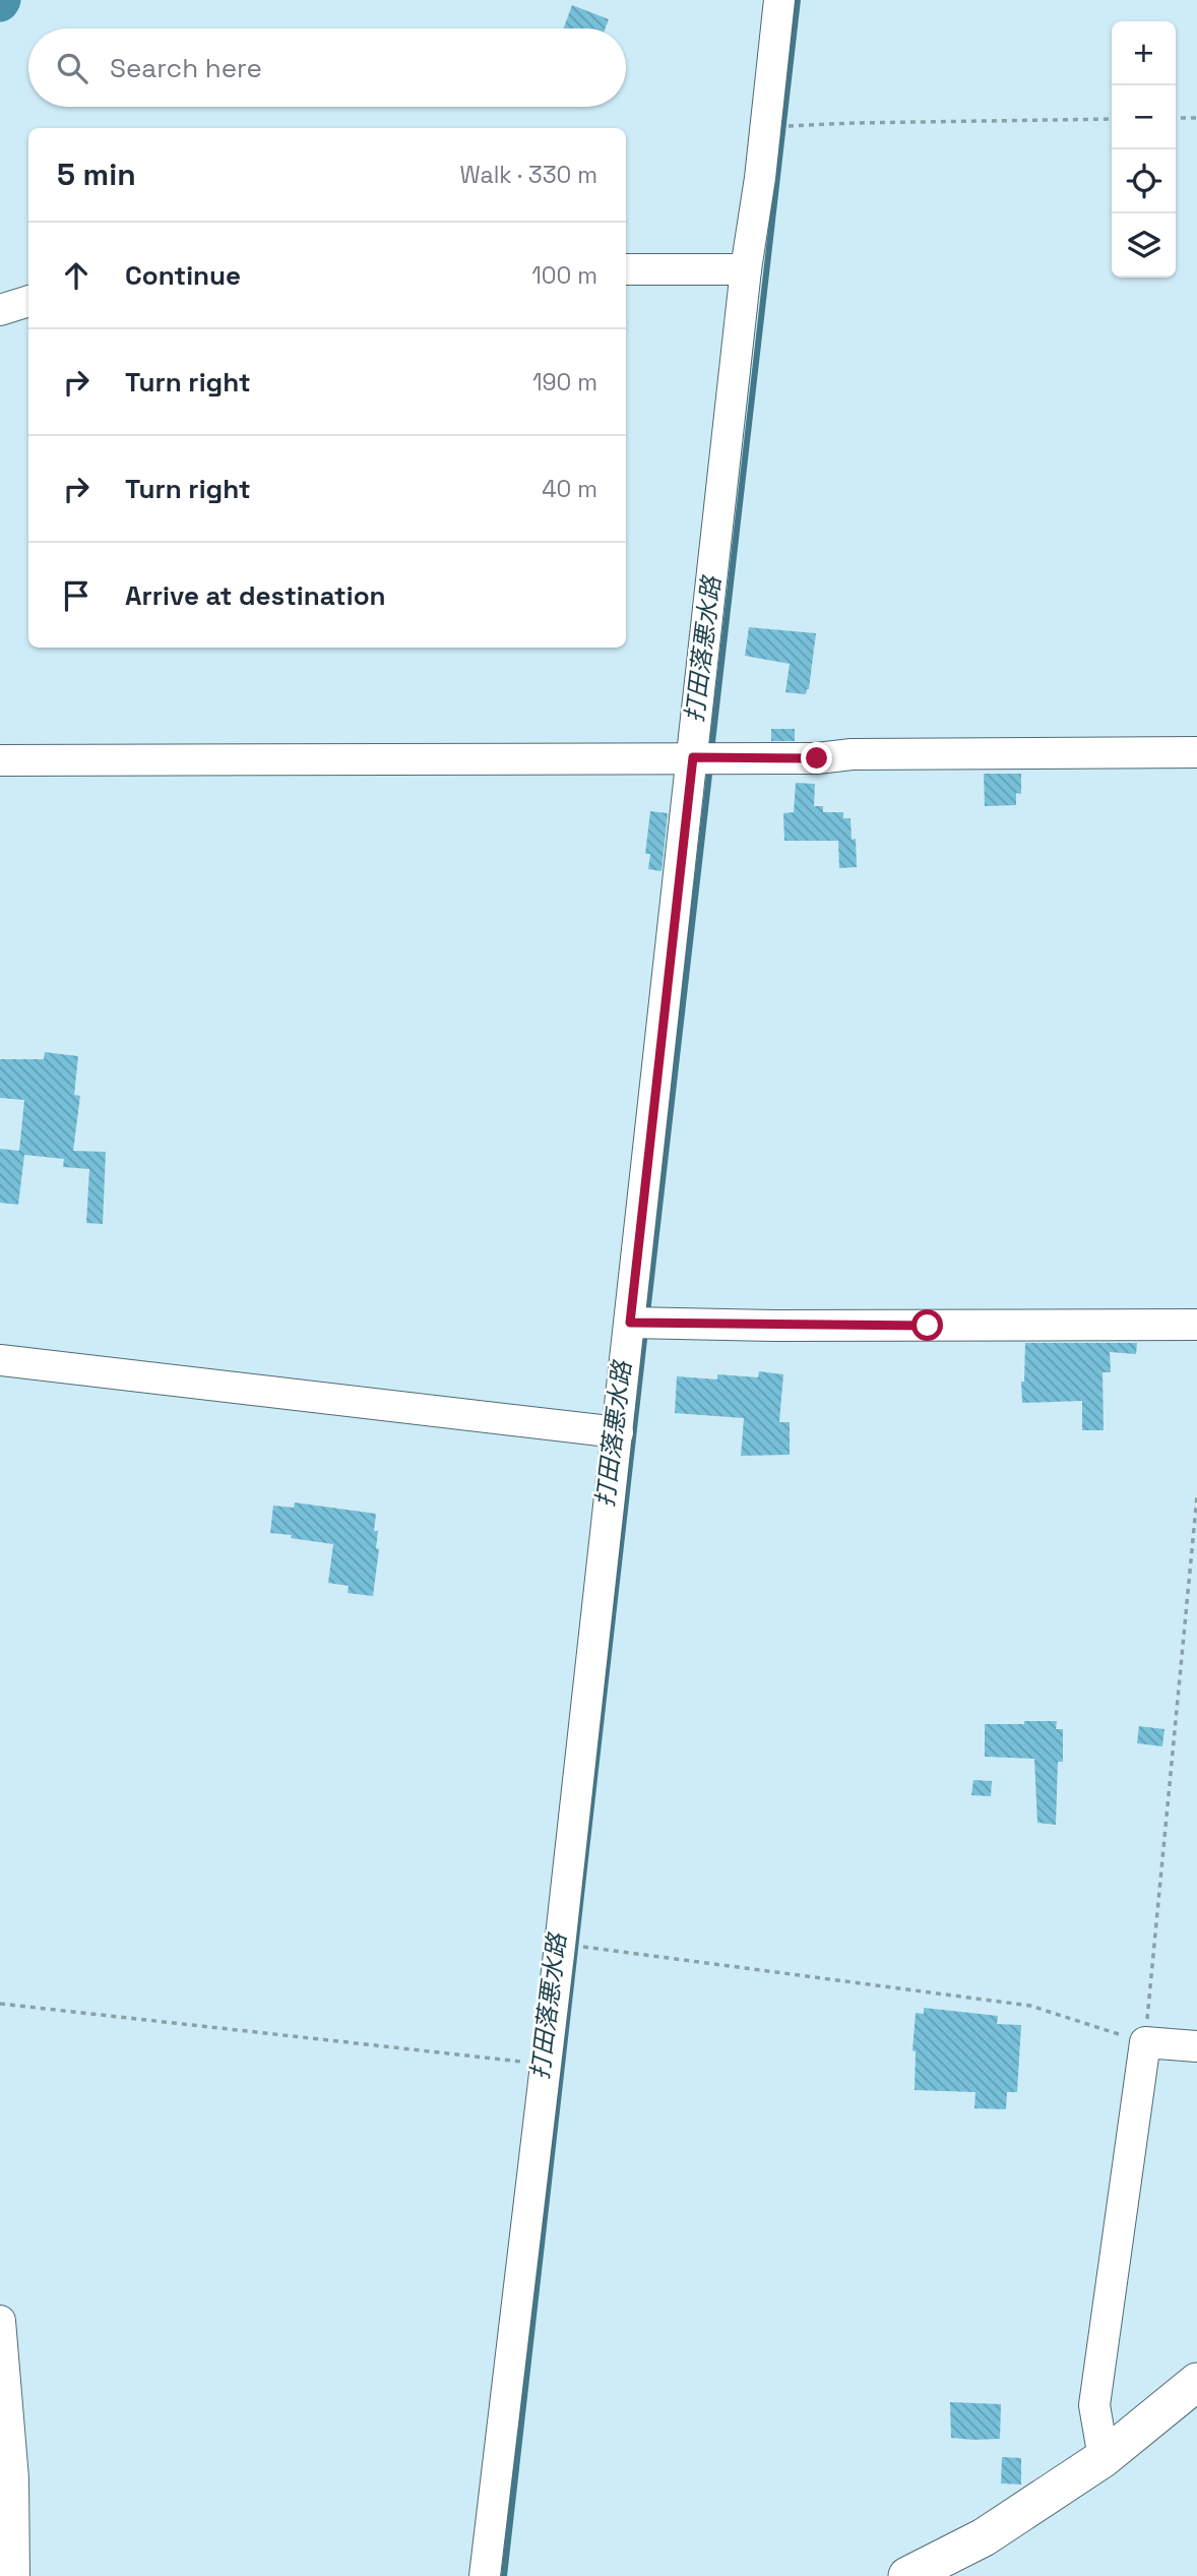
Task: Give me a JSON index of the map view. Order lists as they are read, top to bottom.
{
  "water": ["打田落悪水路"],
  "page": {
    "map_buttons": ["+", "−"],
    "search": "Search here",
    "heading": ["5 min", "Walk · 330 m"],
    "list": [
      ["Continue", "100 m"],
      ["Turn right", "190 m"],
      ["Turn right", "40 m"],
      "Arrive at destination"
    ]
  }
}
